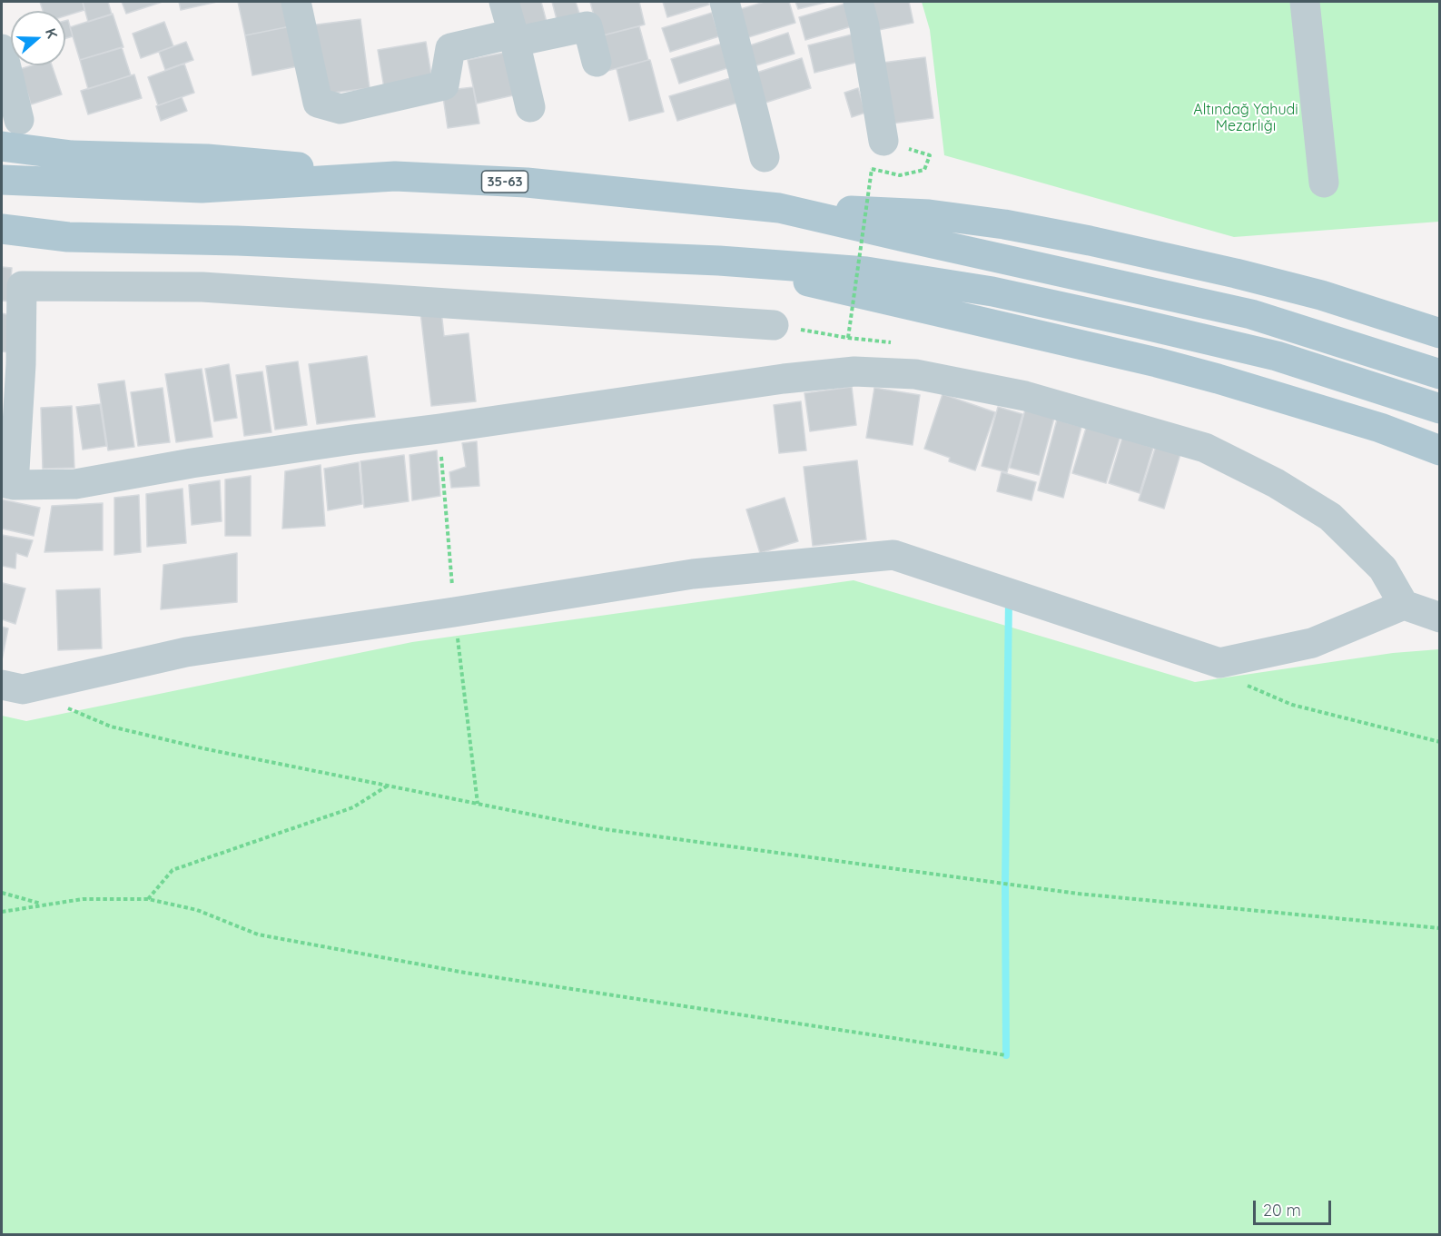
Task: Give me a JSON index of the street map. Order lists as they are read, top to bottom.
{
  "streets": {
    "main road": ["35-63"]
  },
  "parks": ["Altındağ Yahudi Mezarlığı"],
  "scale_bar": "20 m",
  "north": "right"
}
